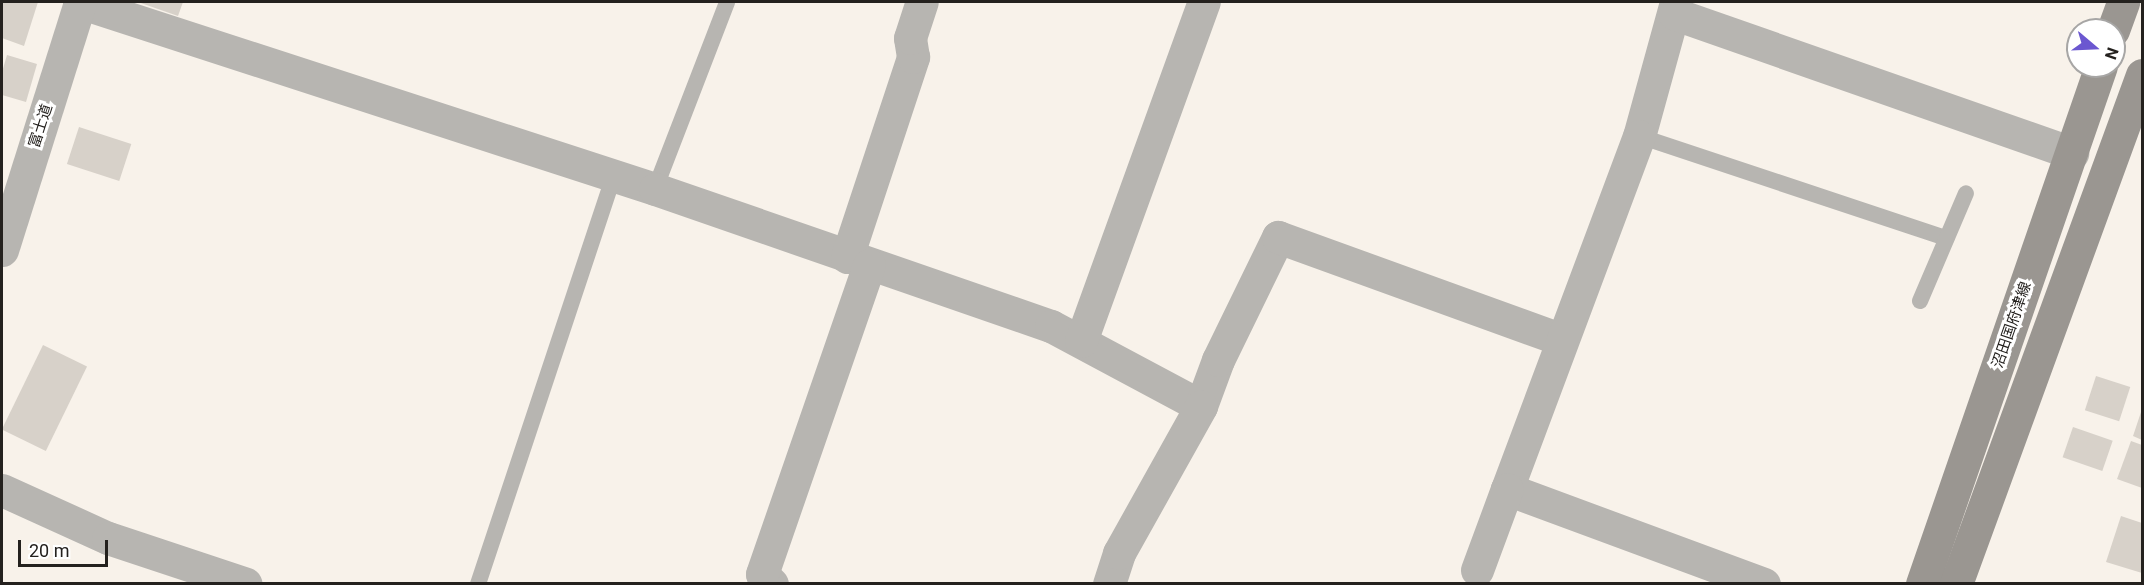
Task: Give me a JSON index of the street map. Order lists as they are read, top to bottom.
{
  "streets": {
    "main road": ["沼田国府津線"],
    "street": ["富士道"]
  },
  "scale_bar": "20 m",
  "north": "right"
}
